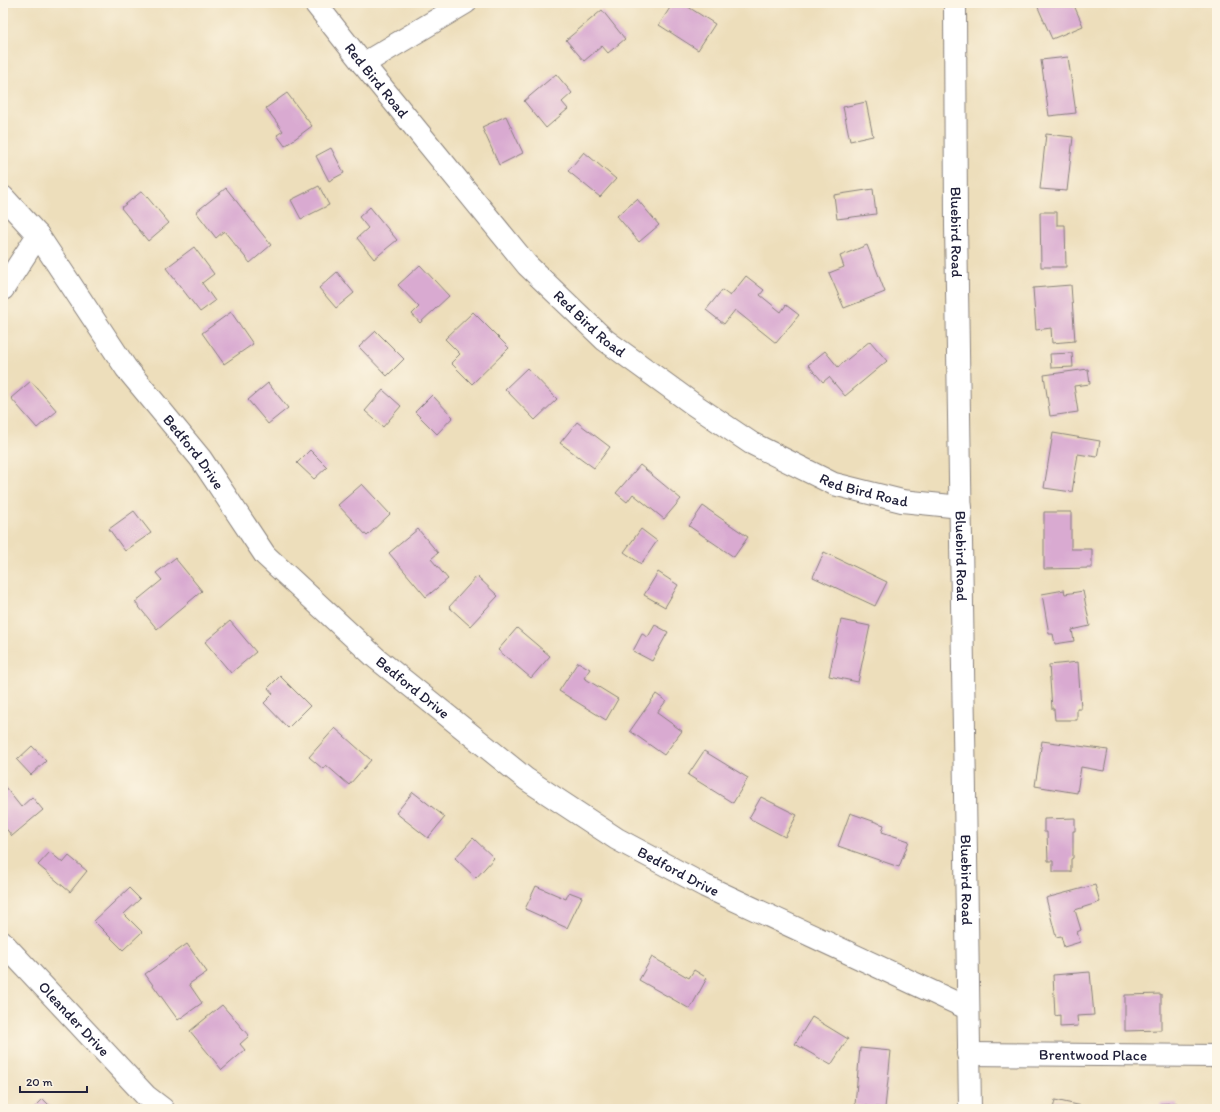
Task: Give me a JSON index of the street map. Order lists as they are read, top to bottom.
{
  "streets": {
    "street": [
      "Red Bird Road",
      "Bluebird Road",
      "Bedford Drive",
      "Oleander Drive",
      "Brentwood Place"
    ]
  },
  "crossings": [
    ["Red Bird Road", "Bluebird Road"],
    ["Bluebird Road", "Bedford Drive"],
    ["Bluebird Road", "Brentwood Place"]
  ],
  "scale_bar": "20 m"
}
